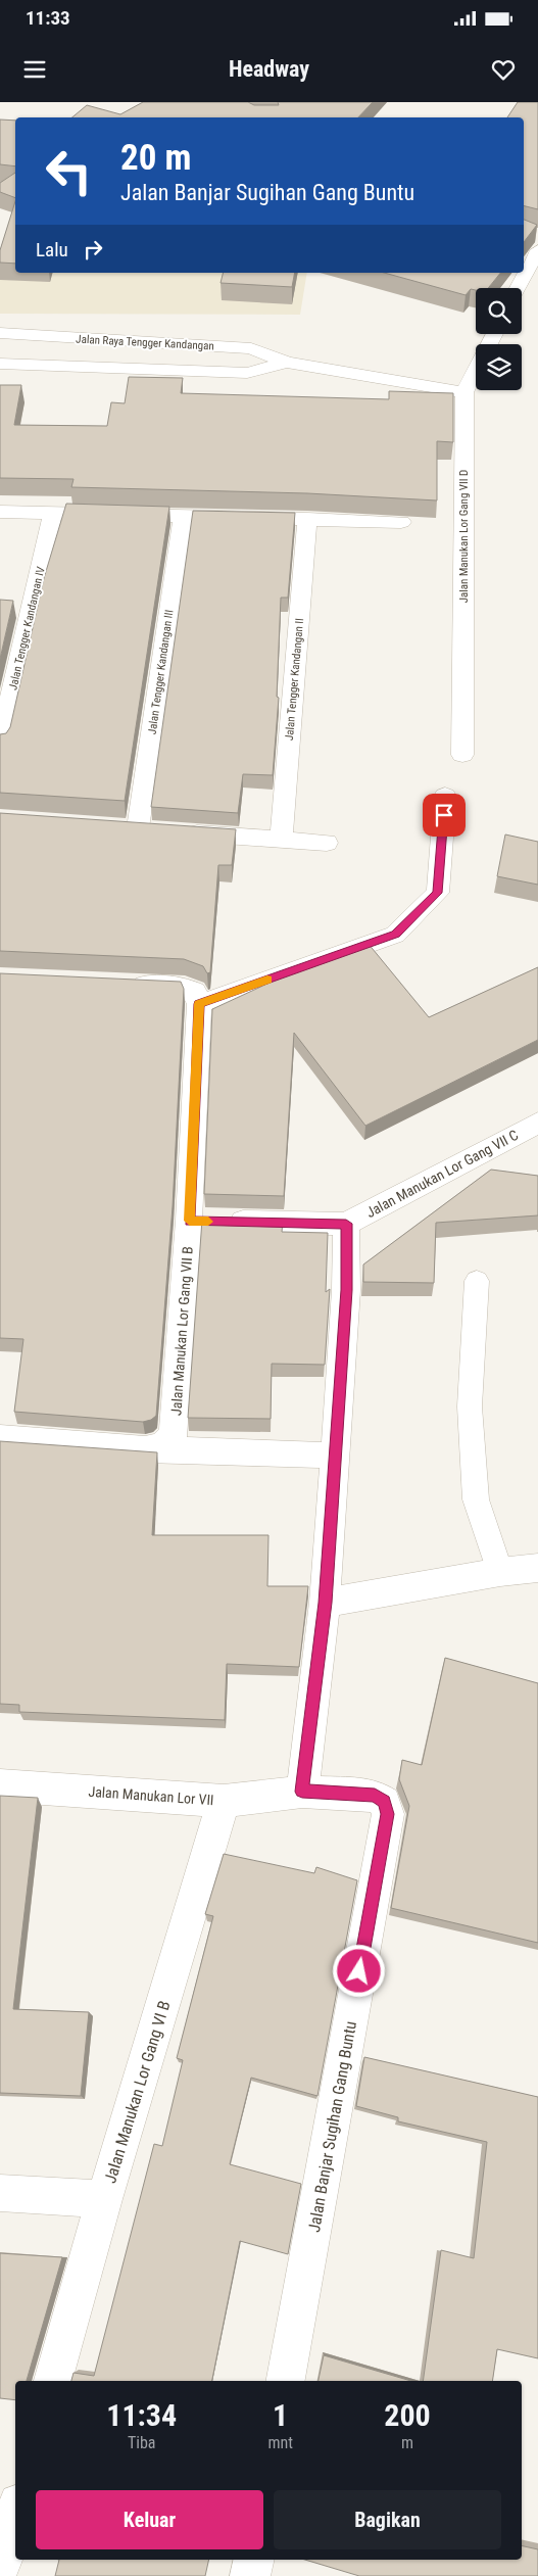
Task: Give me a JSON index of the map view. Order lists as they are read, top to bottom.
{
  "streets": {
    "street": [
      "Jalan Raya Tengger Kandangan",
      "Jalan Manukan Lor Gang VII D",
      "Jalan Tengger Kandangan IV",
      "Jalan Tengger Kandangan III",
      "Jalan Tengger Kandangan II",
      "Jalan Manukan Lor Gang VII C",
      "Jalan Manukan Lor Gang VII B",
      "Jalan Manukan Lor VII",
      "Jalan Manukan Lor Gang VI B",
      "Jalan Banjar Sugihan Gang Buntu"
    ]
  },
  "crossings": [
    ["Jalan Raya Tengger Kandangan", "Jalan Manukan Lor Gang VII D"],
    ["Jalan Tengger Kandangan III", "Jalan Tengger Kandangan II"],
    ["Jalan Manukan Lor Gang VII C", "Jalan Manukan Lor Gang VII B"],
    ["Jalan Manukan Lor VII", "Jalan Manukan Lor Gang VI B"],
    ["Jalan Manukan Lor VII", "Jalan Banjar Sugihan Gang Buntu"]
  ],
  "page": {
    "status": "11:33",
    "header": "Headway",
    "turn": ["20 m", "Jalan Banjar Sugihan Gang Buntu"],
    "then": "Lalu",
    "eta": [
      "11:34",
      "Tiba",
      "1",
      "mnt",
      "200",
      "m"
    ],
    "buttons": ["Keluar", "Bagikan"]
  }
}
